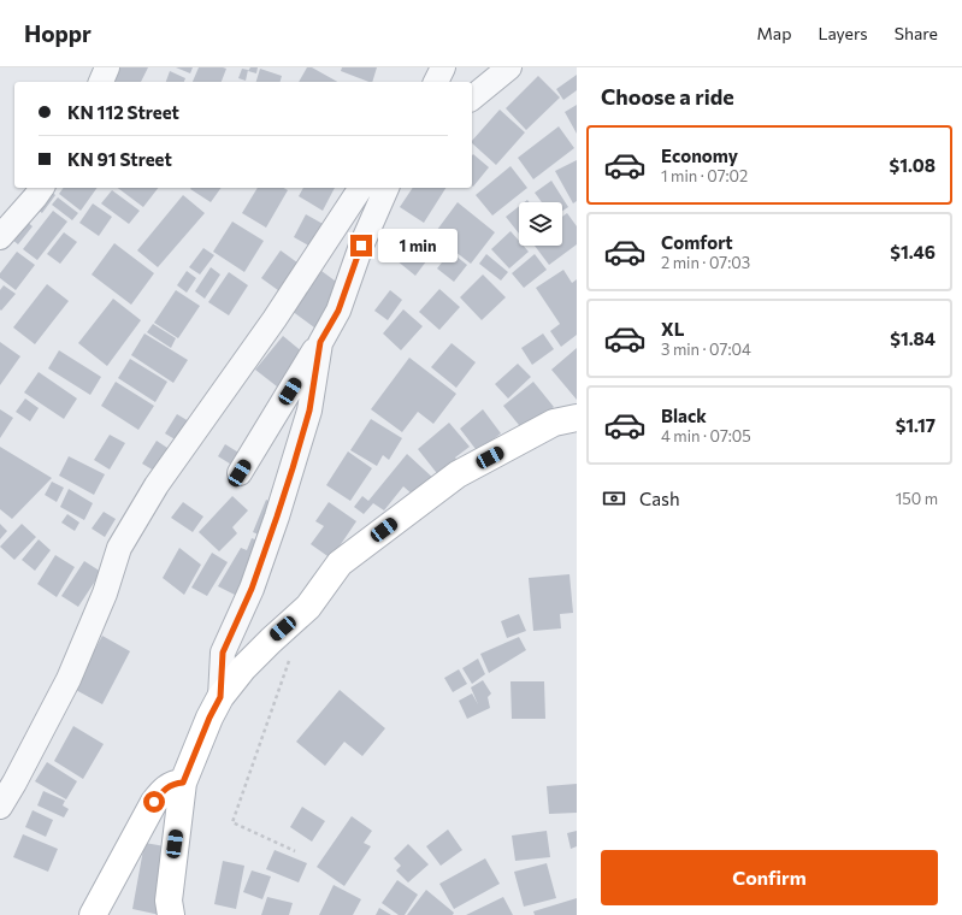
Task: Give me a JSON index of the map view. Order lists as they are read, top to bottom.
{
  "page": {
    "header": "Hoppr",
    "nav": ["Map", "Layers", "Share"],
    "heading": "Choose a ride",
    "banner": ["KN 112 Street", "KN 91 Street"],
    "list": [
      {
        "name": "Economy",
        "note": "1 min · 07:02",
        "value": "$1.08"
      },
      {
        "name": "Comfort",
        "note": "2 min · 07:03",
        "value": "$1.46"
      },
      {
        "name": "XL",
        "note": "3 min · 07:04",
        "value": "$1.84"
      },
      {
        "name": "Black",
        "note": "4 min · 07:05",
        "value": "$1.17"
      }
    ],
    "bubble": "1 min",
    "pay": ["Cash", "150 m"],
    "buttons": "Confirm"
  }
}
